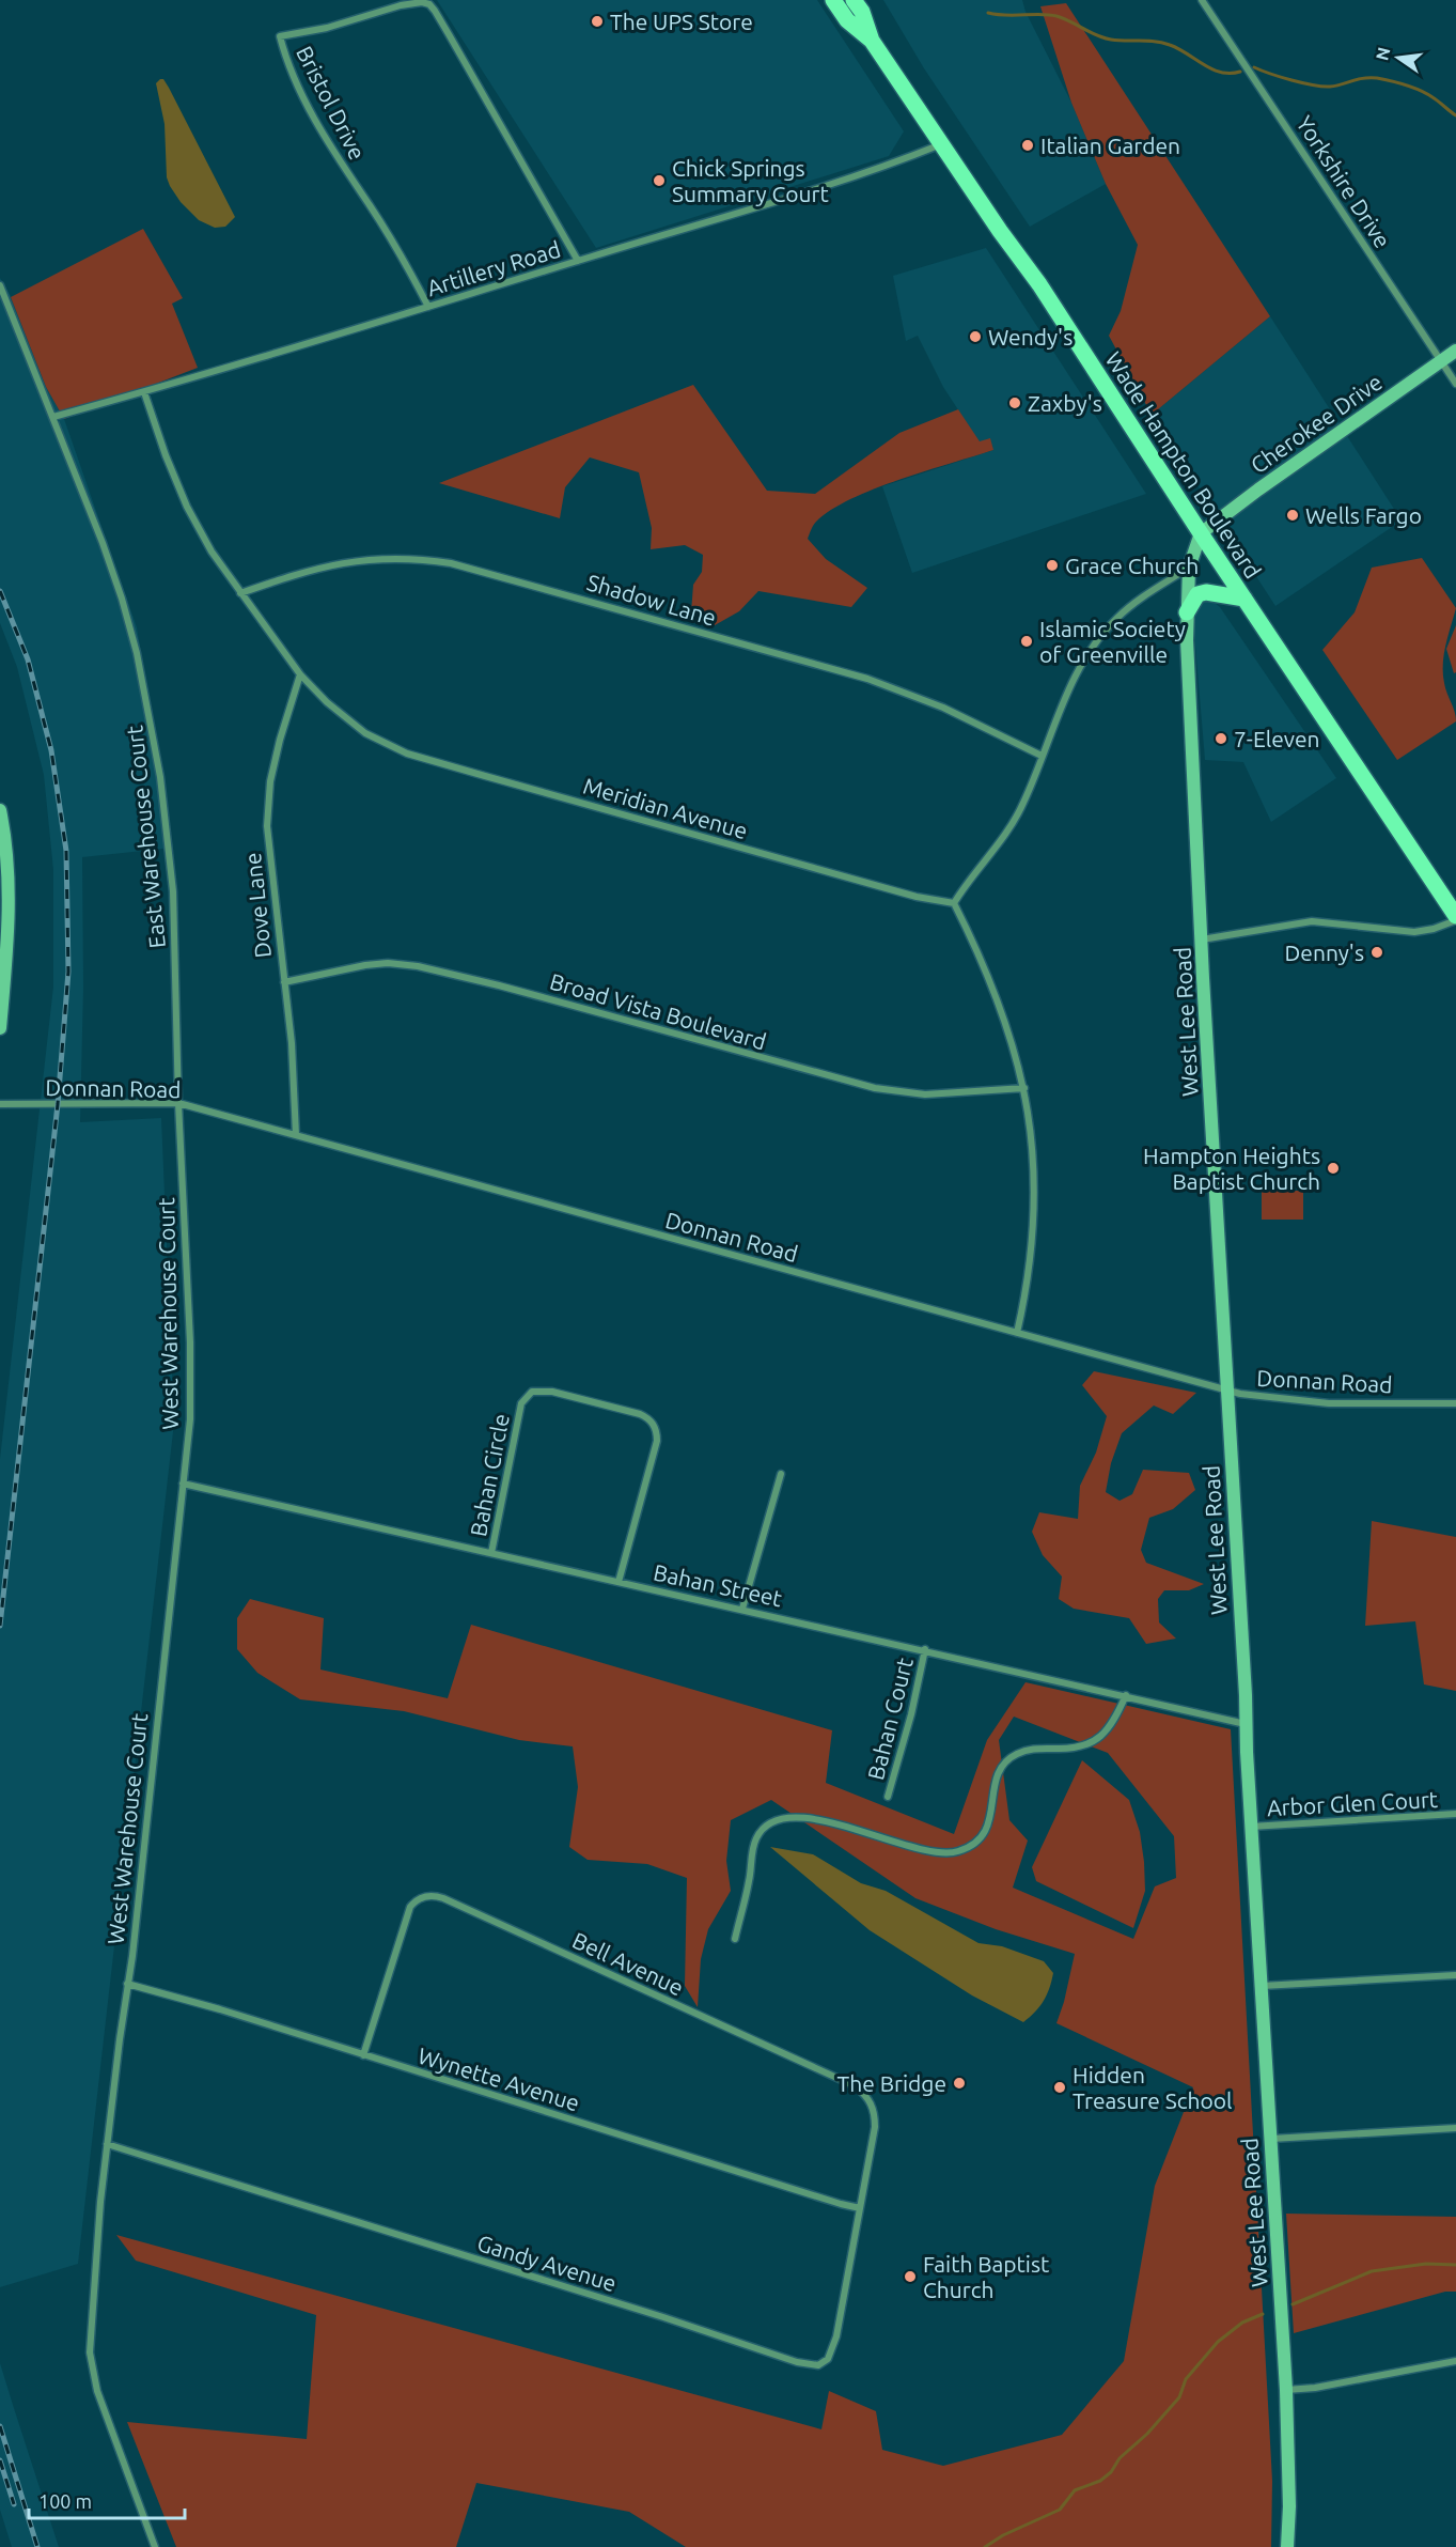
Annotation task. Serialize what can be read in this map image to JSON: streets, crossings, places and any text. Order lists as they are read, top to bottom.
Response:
{
  "streets": {
    "main road": ["Wade Hampton Boulevard"],
    "street": [
      "Bristol Drive",
      "Yorkshire Drive",
      "Artillery Road",
      "Cherokee Drive",
      "Shadow Lane",
      "Meridian Avenue",
      "East Warehouse Court",
      "Dove Lane",
      "Broad Vista Boulevard",
      "West Lee Road",
      "Donnan Road",
      "West Warehouse Court",
      "Bahan Circle",
      "Bahan Street",
      "Bahan Court",
      "Arbor Glen Court",
      "Bell Avenue",
      "Wynette Avenue",
      "Gandy Avenue"
    ]
  },
  "crossings": [
    ["Bristol Drive", "Artillery Road"],
    ["Yorkshire Drive", "Cherokee Drive"],
    ["Artillery Road", "Wade Hampton Boulevard"],
    ["Artillery Road", "Meridian Avenue"],
    ["Artillery Road", "East Warehouse Court"],
    ["Cherokee Drive", "Wade Hampton Boulevard"],
    ["Cherokee Drive", "West Lee Road"],
    ["Wade Hampton Boulevard", "West Lee Road"],
    ["Shadow Lane", "Meridian Avenue"],
    ["Meridian Avenue", "Dove Lane"],
    ["East Warehouse Court", "Donnan Road"],
    ["East Warehouse Court", "West Warehouse Court"],
    ["Dove Lane", "Broad Vista Boulevard"],
    ["Dove Lane", "Donnan Road"],
    ["West Lee Road", "Donnan Road"],
    ["West Lee Road", "Bahan Street"],
    ["West Lee Road", "Arbor Glen Court"],
    ["Donnan Road", "West Warehouse Court"],
    ["West Warehouse Court", "Bahan Street"],
    ["West Warehouse Court", "Wynette Avenue"],
    ["West Warehouse Court", "Gandy Avenue"],
    ["Bahan Circle", "Bahan Street"],
    ["Bahan Street", "Bahan Court"],
    ["Bell Avenue", "Wynette Avenue"],
    ["Bell Avenue", "Gandy Avenue"],
    ["Wynette Avenue", "Gandy Avenue"]
  ],
  "places": [
    "The UPS Store",
    "Italian Garden",
    "Chick Springs Summary Court",
    "Wendy's",
    "Zaxby's",
    "Wells Fargo",
    "Grace Church",
    "Islamic Society of Greenville",
    "7-Eleven",
    "Denny's",
    "Hampton Heights Baptist Church",
    "The Bridge",
    "Hidden Treasure School",
    "Faith Baptist Church"
  ],
  "scale_bar": "100 m",
  "north": "left"
}
